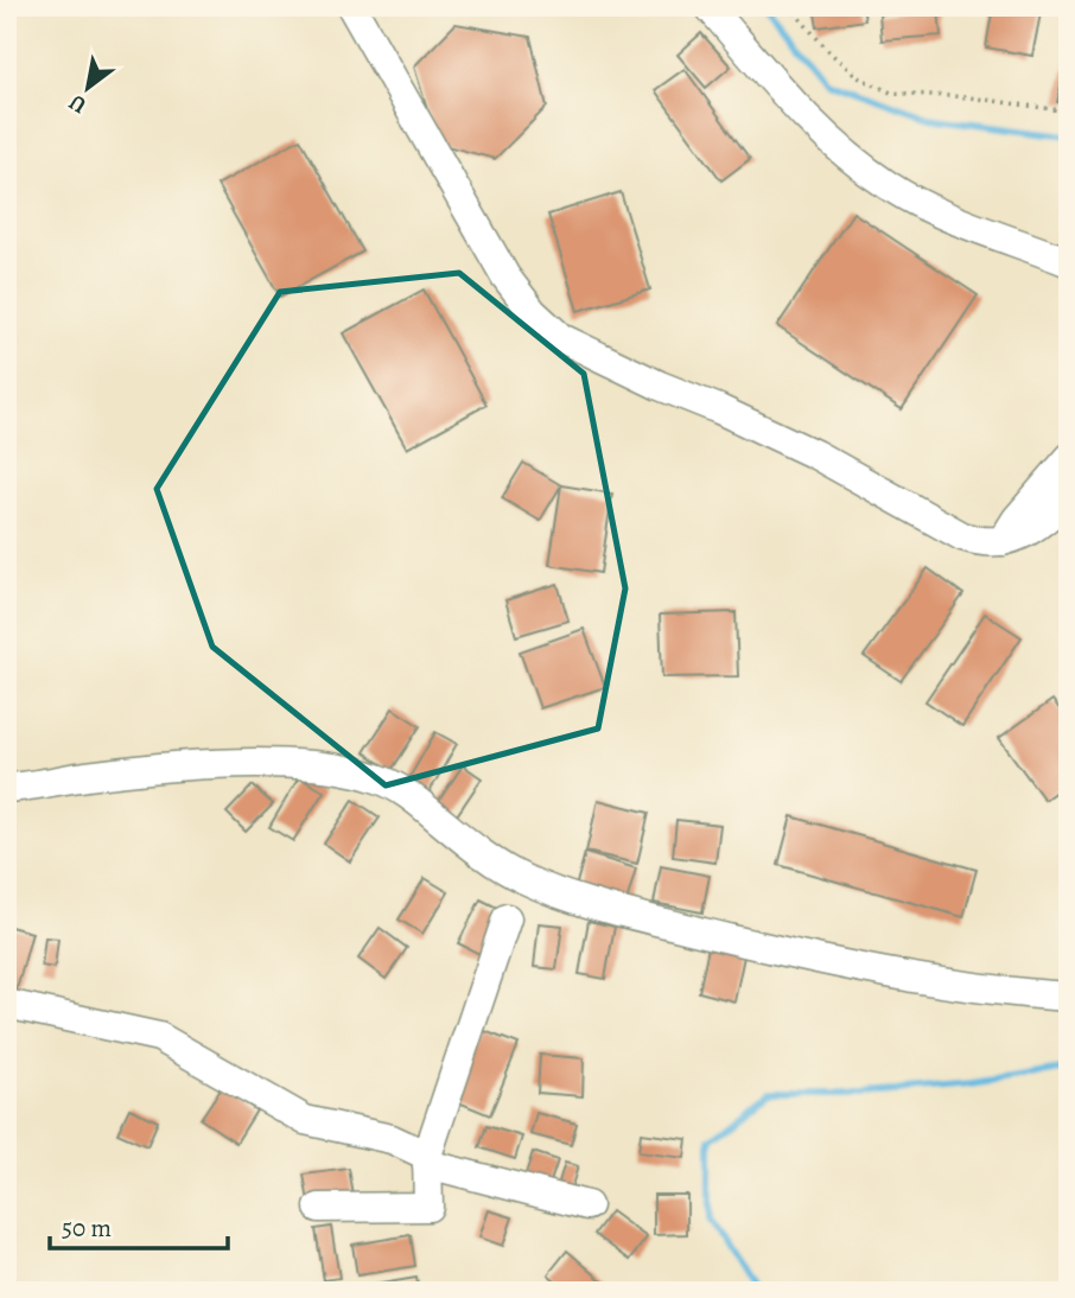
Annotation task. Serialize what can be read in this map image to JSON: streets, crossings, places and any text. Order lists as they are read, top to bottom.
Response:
{
  "scale_bar": "50 m",
  "north": "bottom left"
}
